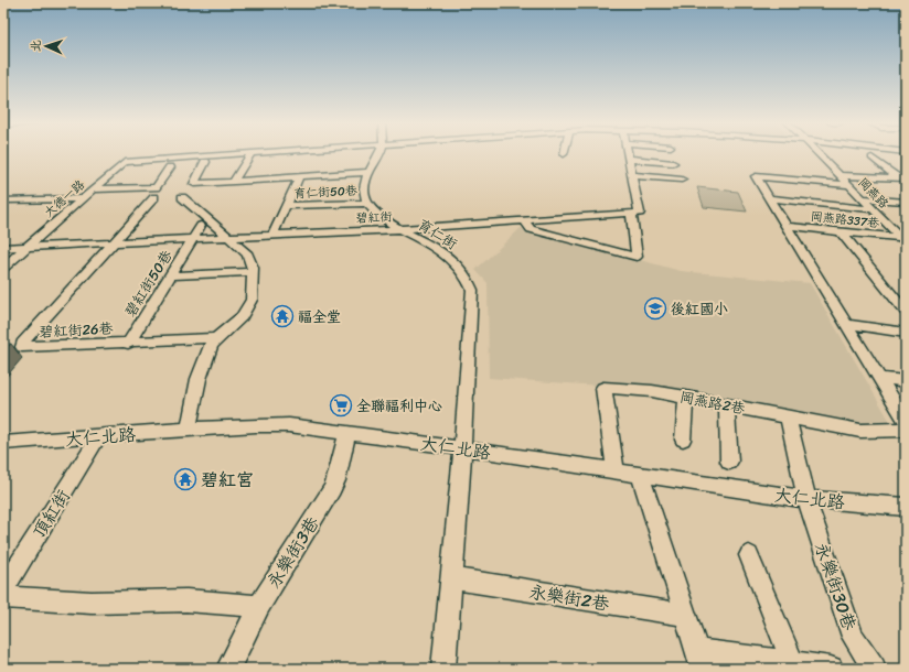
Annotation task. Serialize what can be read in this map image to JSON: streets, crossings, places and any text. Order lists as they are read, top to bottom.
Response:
{
  "streets": {
    "street": [
      "育仁街50巷",
      "岡燕路",
      "大德一路",
      "碧紅街",
      "岡燕路337巷",
      "育仁街",
      "碧紅街50巷",
      "碧紅街26巷",
      "岡燕路2巷",
      "大仁北路",
      "頂紅街",
      "永樂街3巷",
      "永樂街30巷",
      "永樂街2巷"
    ]
  },
  "crossings": [
    ["育仁街50巷", "育仁街"],
    ["岡燕路", "岡燕路337巷"],
    ["大德一路", "碧紅街"],
    ["碧紅街", "育仁街"],
    ["碧紅街", "碧紅街50巷"],
    ["碧紅街", "碧紅街26巷"],
    ["育仁街", "大仁北路"],
    ["碧紅街50巷", "碧紅街26巷"],
    ["岡燕路2巷", "大仁北路"],
    ["岡燕路2巷", "永樂街30巷"],
    ["大仁北路", "頂紅街"],
    ["大仁北路", "永樂街3巷"],
    ["大仁北路", "永樂街30巷"]
  ],
  "places": {
    "school or university": ["後紅國小"],
    "temple": ["福全堂", "碧紅宮"],
    "supermarket": ["全聯福利中心"]
  },
  "north": "left"
}
